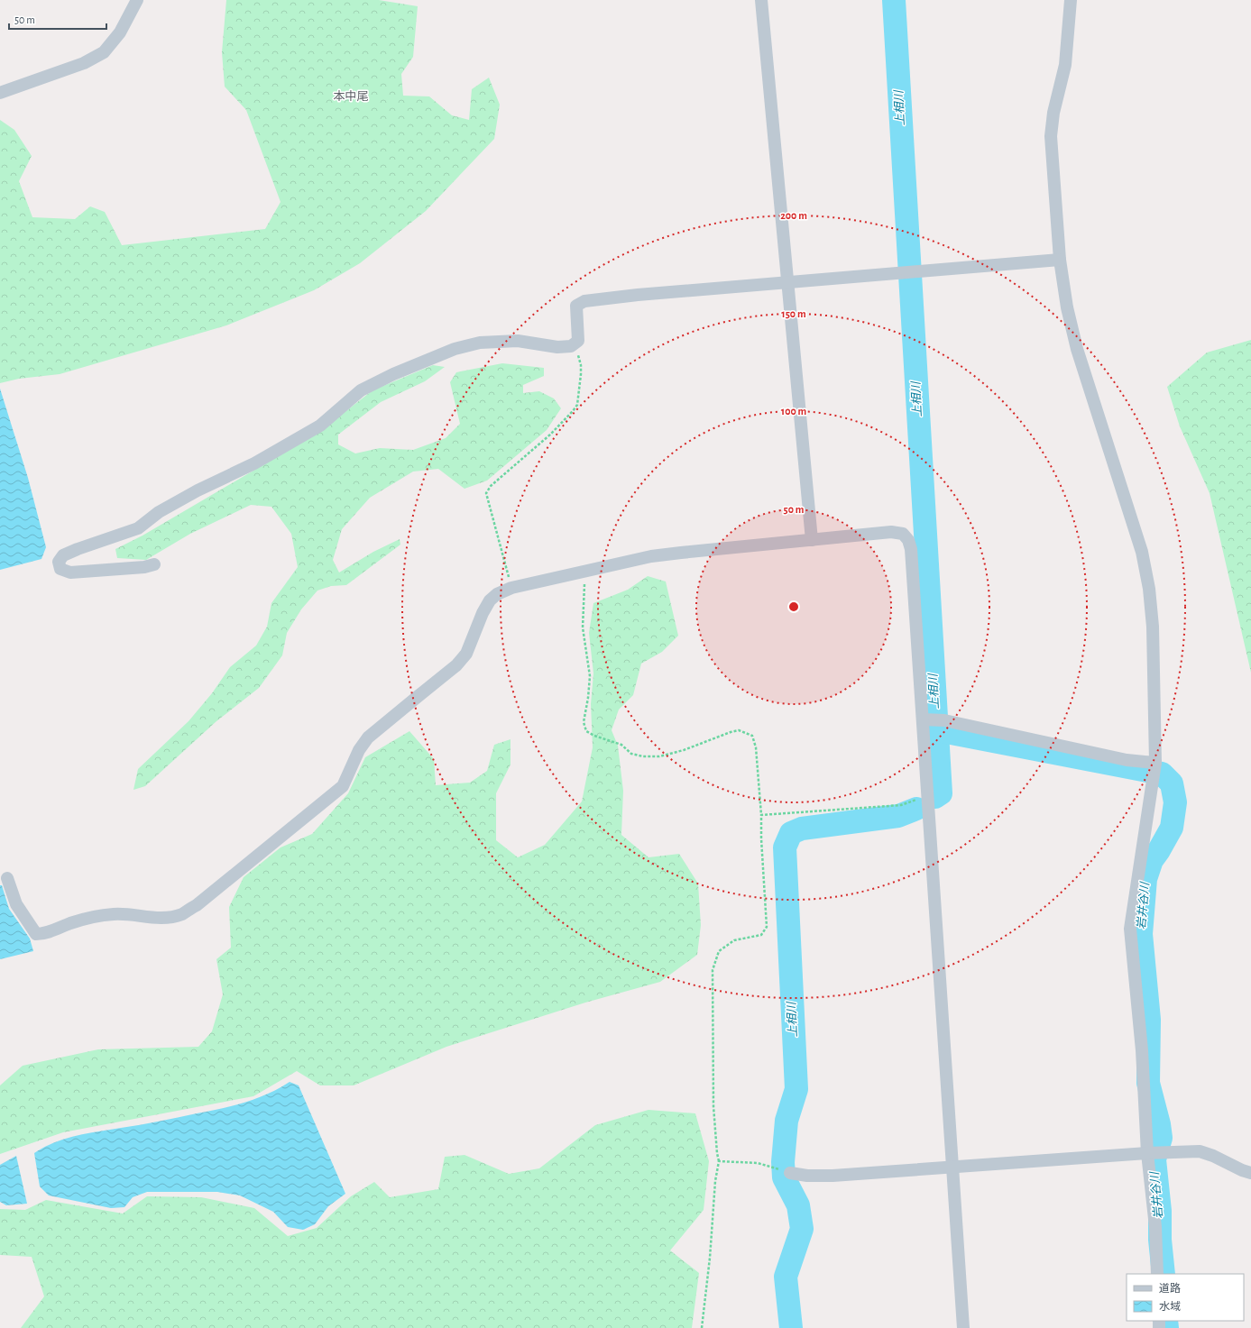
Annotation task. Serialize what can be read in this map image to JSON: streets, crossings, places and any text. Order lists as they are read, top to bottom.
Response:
{
  "districts": ["本中尾"],
  "water": ["上相川", "岩井谷川"],
  "legend": ["道路", "水域"],
  "scale_bar": "50 m",
  "rings": [
    "200 m",
    "150 m",
    "100 m",
    "50 m"
  ]
}
